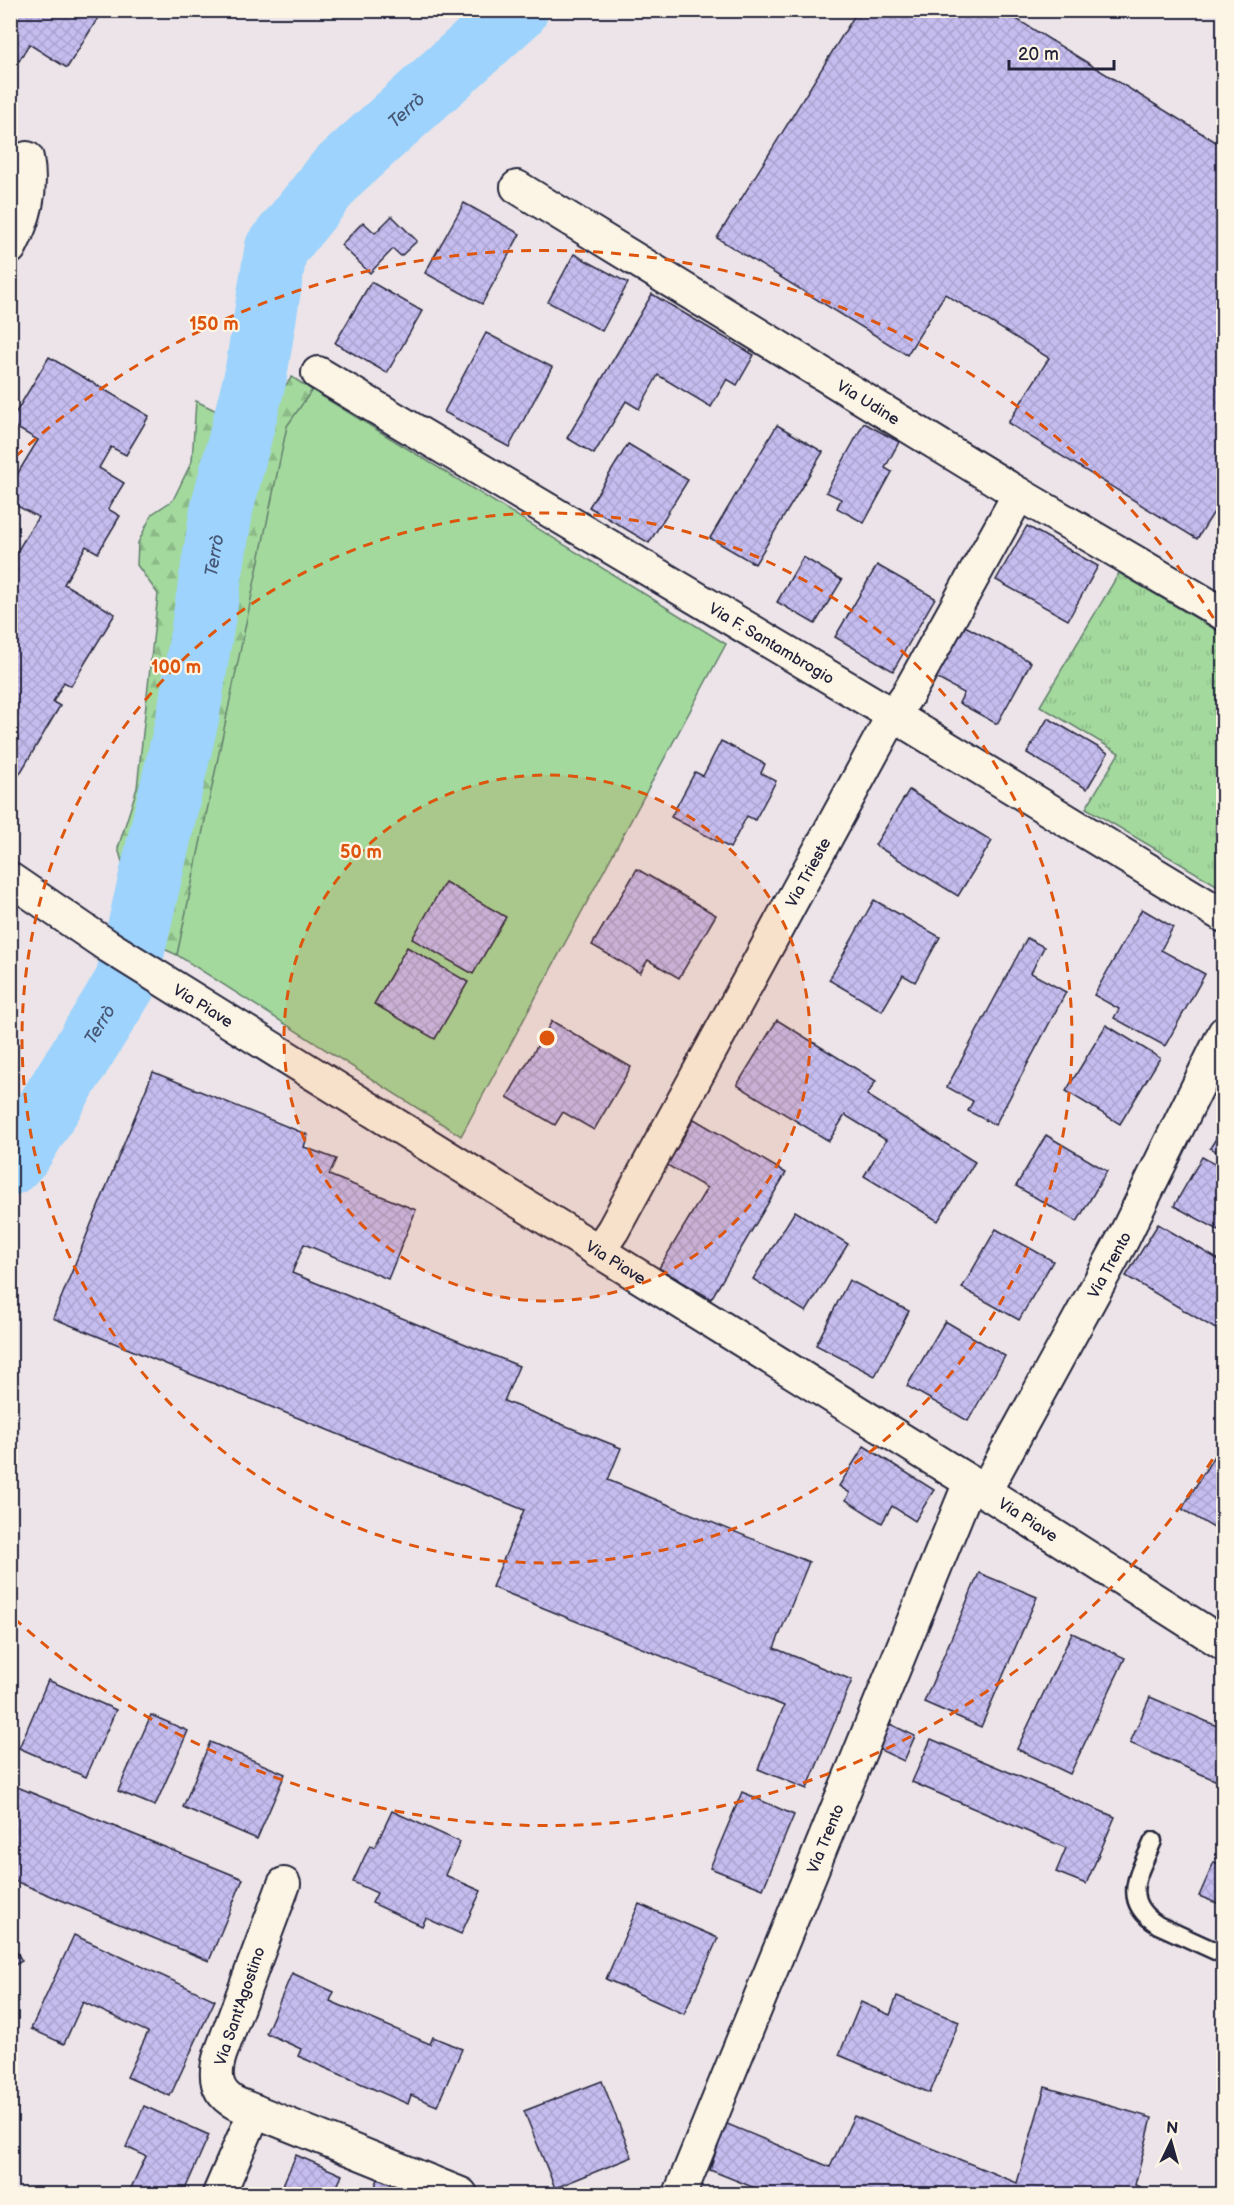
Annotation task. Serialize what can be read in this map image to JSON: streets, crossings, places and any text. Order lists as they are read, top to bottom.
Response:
{
  "streets": {
    "street": [
      "Via Udine",
      "Via F. Santambrogio",
      "Via Trieste",
      "Via Piave",
      "Via Trento",
      "Via Sant'Agostino"
    ]
  },
  "crossings": [
    ["Via Udine", "Via Trieste"],
    ["Via F. Santambrogio", "Via Trieste"],
    ["Via Trieste", "Via Piave"],
    ["Via Piave", "Via Trento"]
  ],
  "water": ["Terrò"],
  "scale_bar": "20 m",
  "north": "top",
  "rings": ["150 m", "100 m", "50 m"]
}
